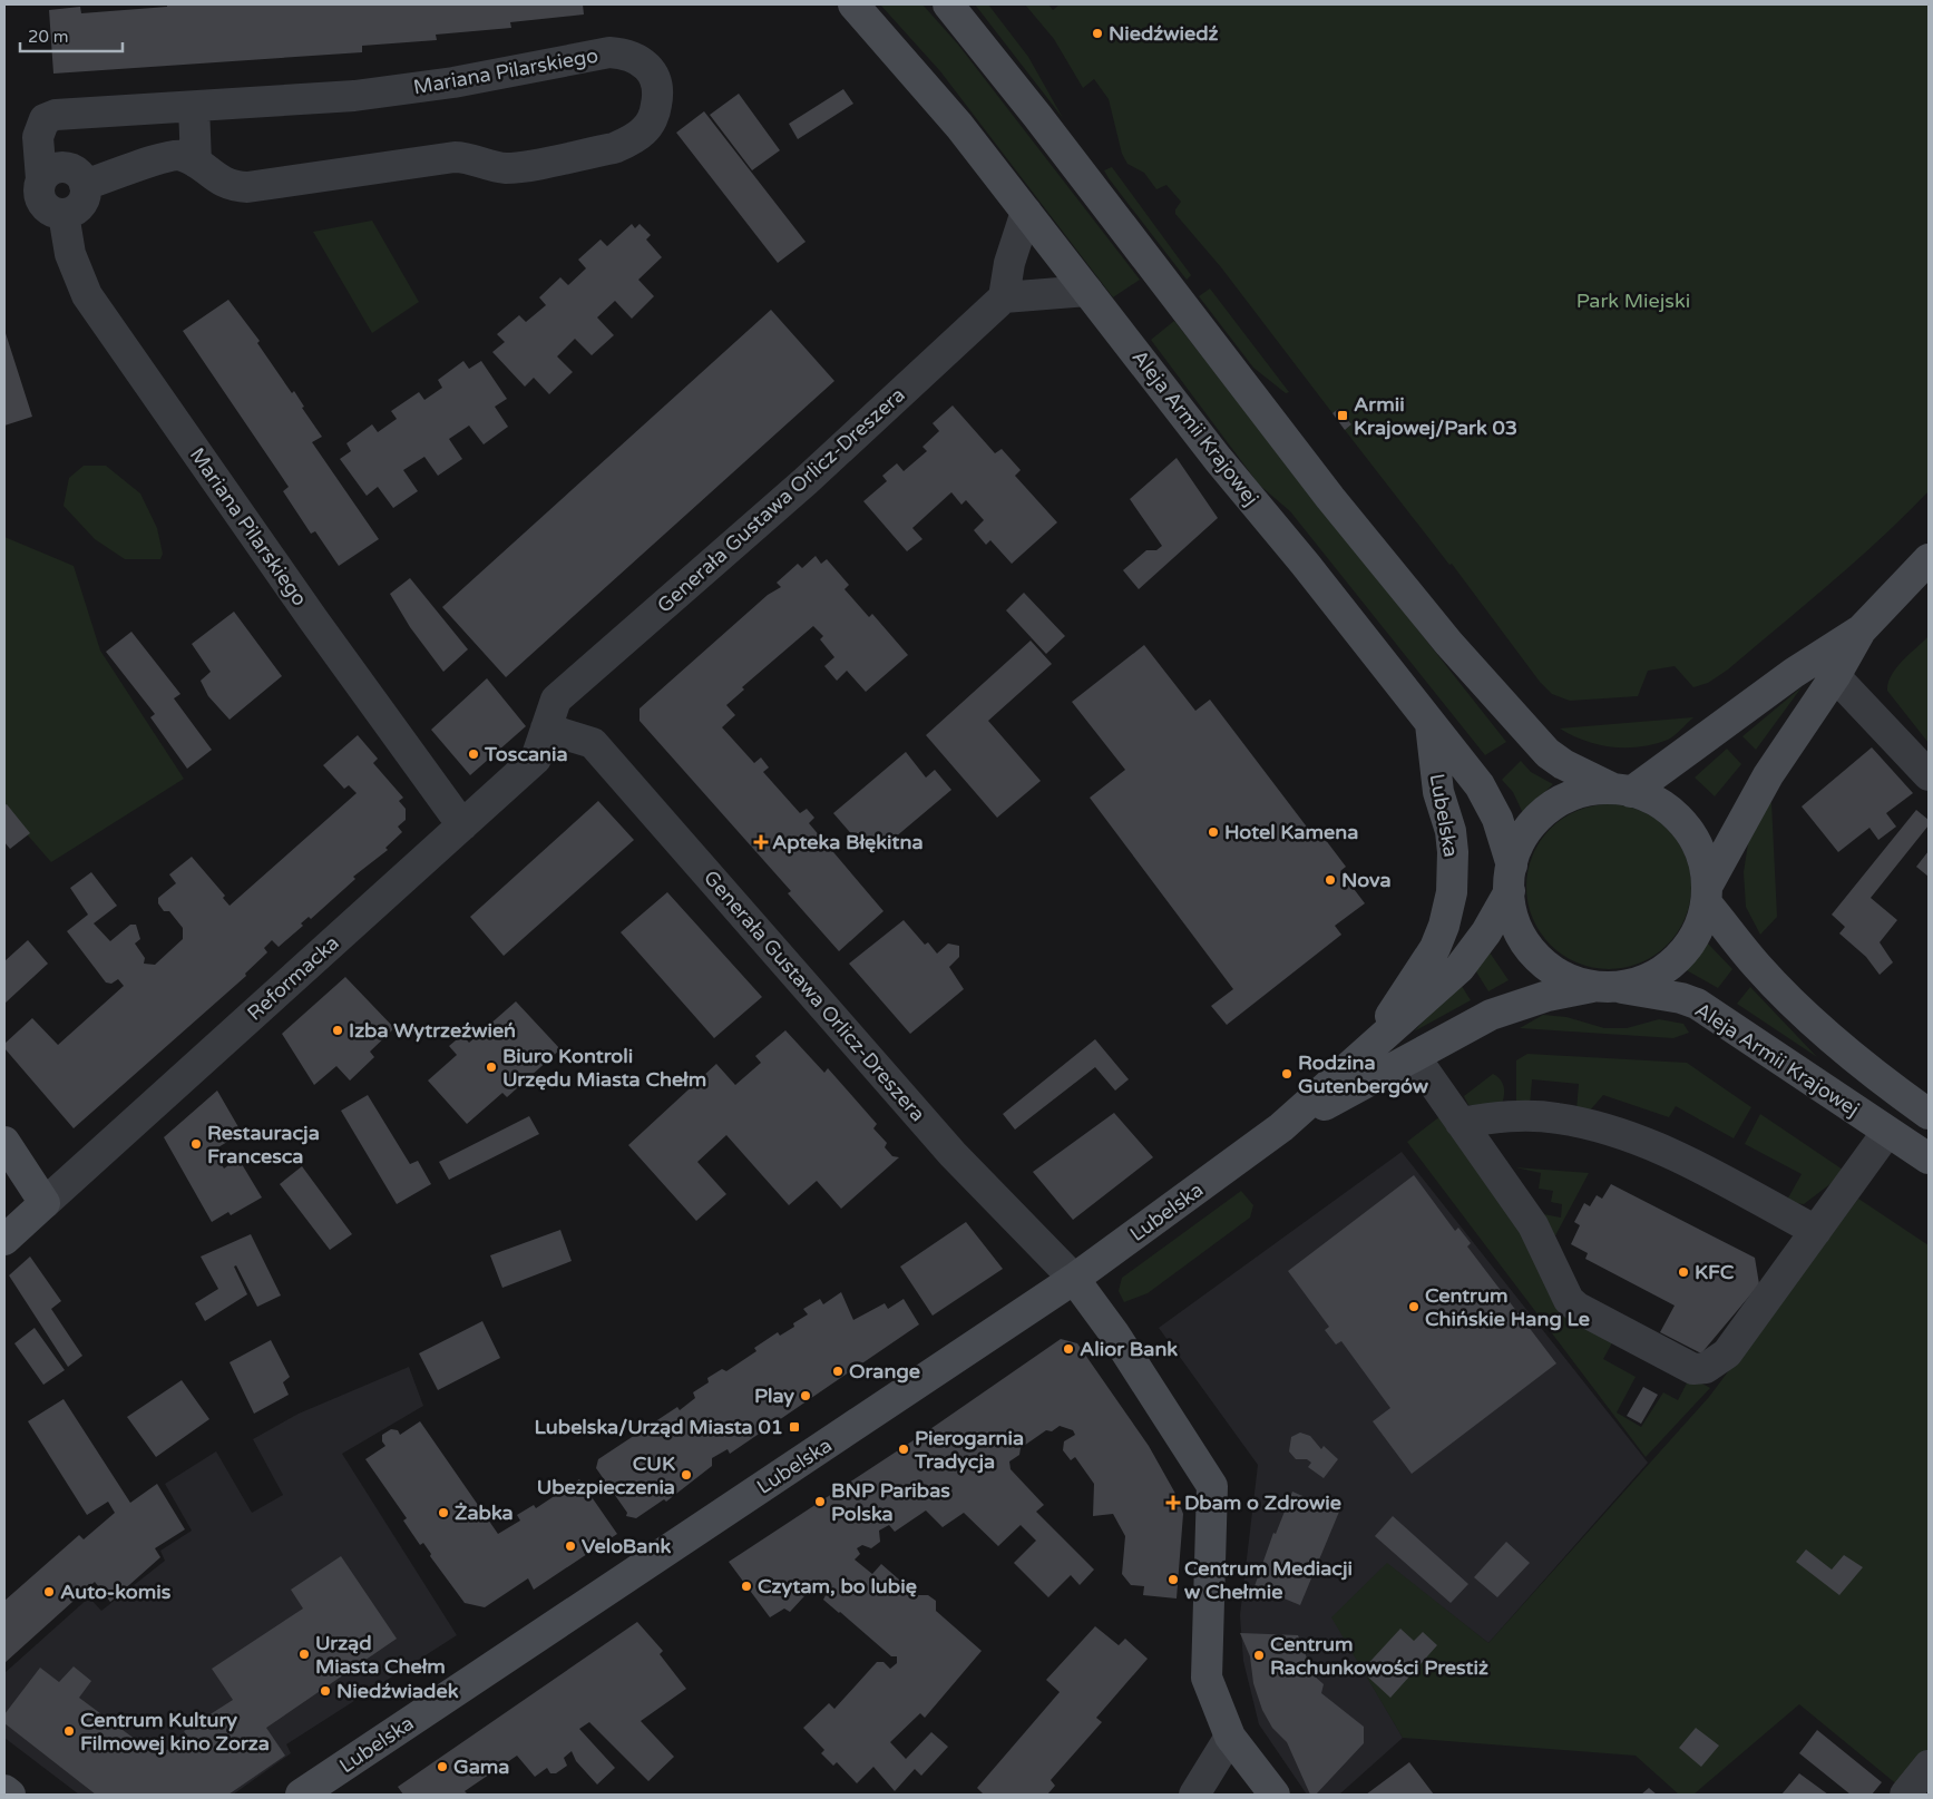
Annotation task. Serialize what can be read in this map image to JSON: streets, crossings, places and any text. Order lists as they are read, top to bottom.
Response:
{
  "streets": {
    "main road": ["Aleja Armii Krajowej", "Lubelska", "Reformacka"],
    "street": ["Mariana Pilarskiego", "Generała Gustawa Orlicz-Dreszera"]
  },
  "crossings": [
    ["Mariana Pilarskiego", "Reformacka"],
    ["Aleja Armii Krajowej", "Lubelska"],
    ["Generała Gustawa Orlicz-Dreszera", "Lubelska"],
    ["Generała Gustawa Orlicz-Dreszera", "Reformacka"]
  ],
  "parks": ["Park Miejski"],
  "places": {
    "other": [
      "Niedźwiedź",
      "Toscania",
      "Hotel Kamena",
      "Nova",
      "Izba Wytrzeźwień",
      "Biuro Kontroli Urzędu Miasta Chełm",
      "Rodzina Gutenbergów",
      "Restauracja Francesca",
      "KFC",
      "Centrum Chińskie Hang Le",
      "Alior Bank",
      "Orange",
      "Play",
      "Pierogarnia Tradycja",
      "CUK Ubezpieczenia",
      "BNP Paribas Polska",
      "Żabka",
      "VeloBank",
      "Centrum Mediacji w Chełmie",
      "Czytam, bo lubię",
      "Auto-komis",
      "Urząd Miasta Chełm",
      "Centrum Rachunkowości Prestiż",
      "Niedźwiadek",
      "Centrum Kultury Filmowej kino Zorza",
      "Gama"
    ],
    "transit": ["Armii Krajowej/Park 03", "Lubelska/Urząd Miasta 01"],
    "health": ["Apteka Błękitna", "Dbam o Zdrowie"]
  },
  "scale_bar": "20 m"
}
